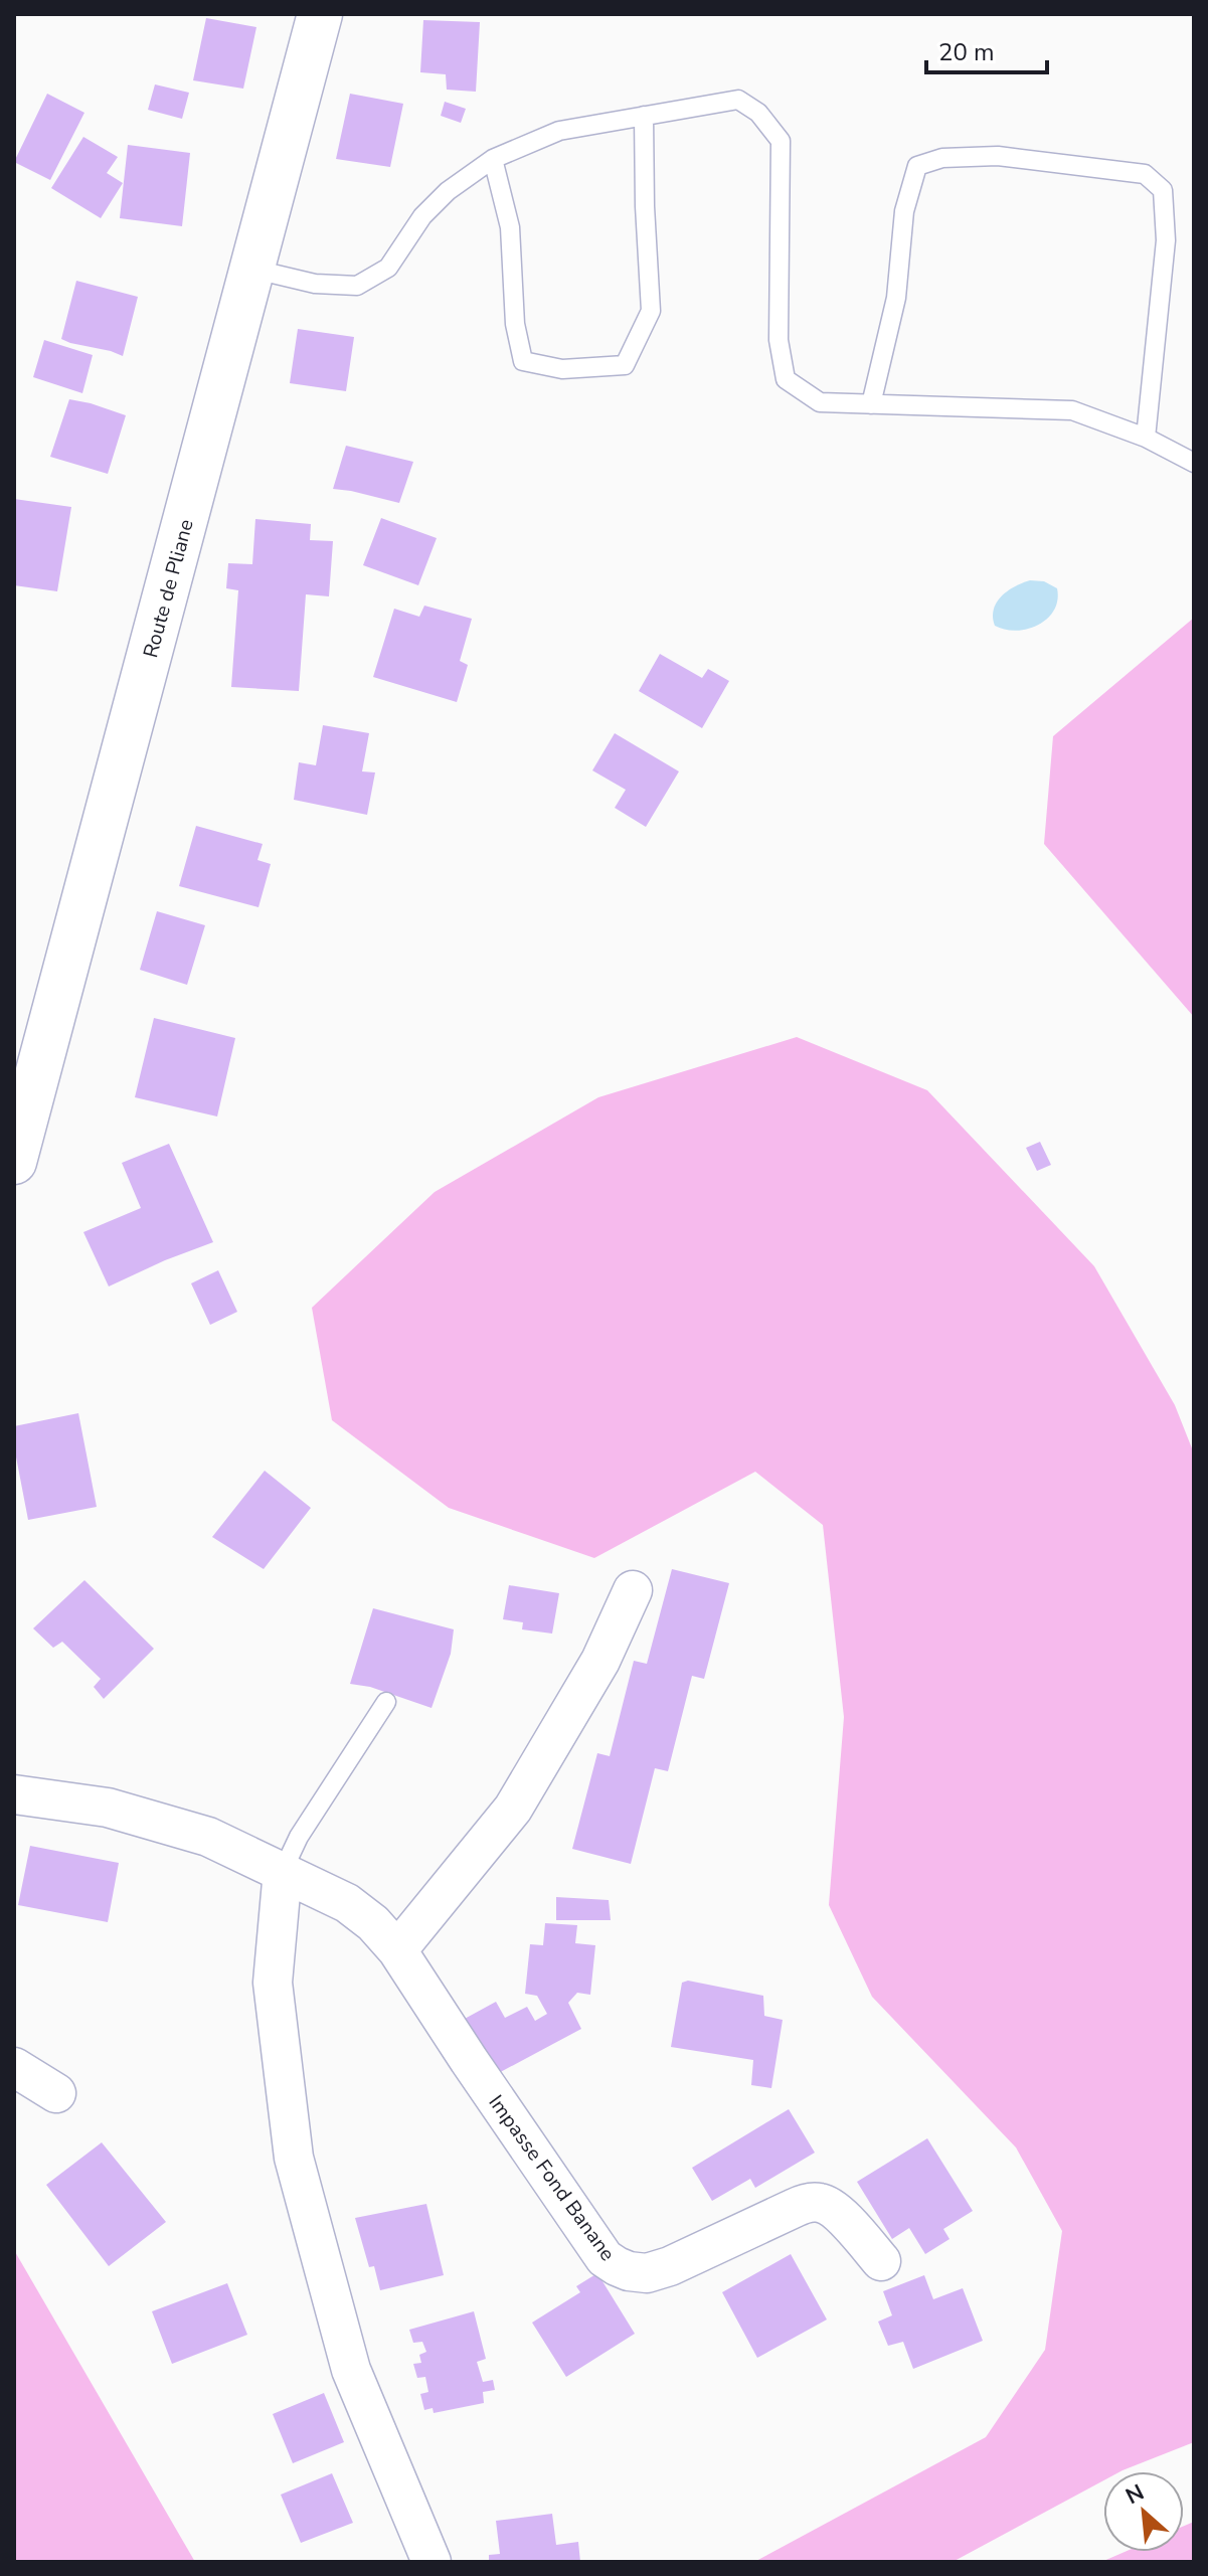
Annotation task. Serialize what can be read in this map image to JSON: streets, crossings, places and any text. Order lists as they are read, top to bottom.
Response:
{
  "streets": {
    "street": ["Route de Pliane", "Impasse Fond Banane"]
  },
  "scale_bar": "20 m",
  "north": "top left"
}
